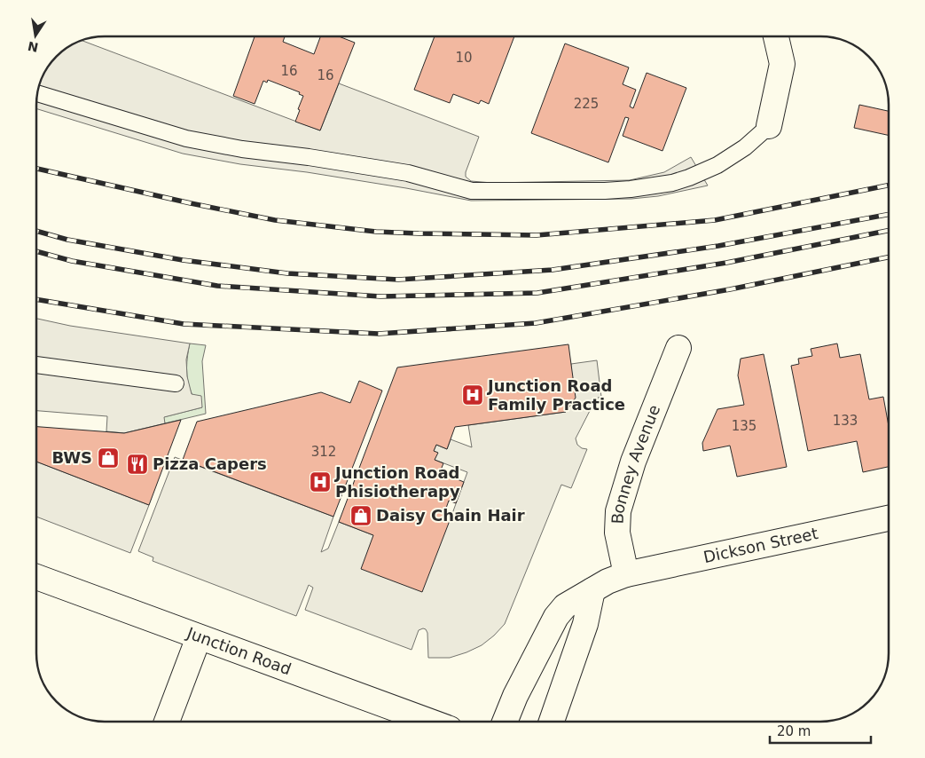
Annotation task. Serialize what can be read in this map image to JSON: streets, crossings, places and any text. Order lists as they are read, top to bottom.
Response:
{
  "streets": {
    "street": ["Bonney Avenue", "Dickson Street", "Junction Road"]
  },
  "crossings": [
    ["Bonney Avenue", "Dickson Street"]
  ],
  "places": {
    "hospital": ["Junction Road Family Practice", "Junction Road Phisiotherapy"],
    "shop": ["BWS", "Daisy Chain Hair"],
    "restaurant": ["Pizza Capers"]
  },
  "house_numbers": [
    "10",
    "16",
    "16",
    "225",
    "133",
    "135",
    "312"
  ],
  "scale_bar": "20 m",
  "north": "bottom"
}
